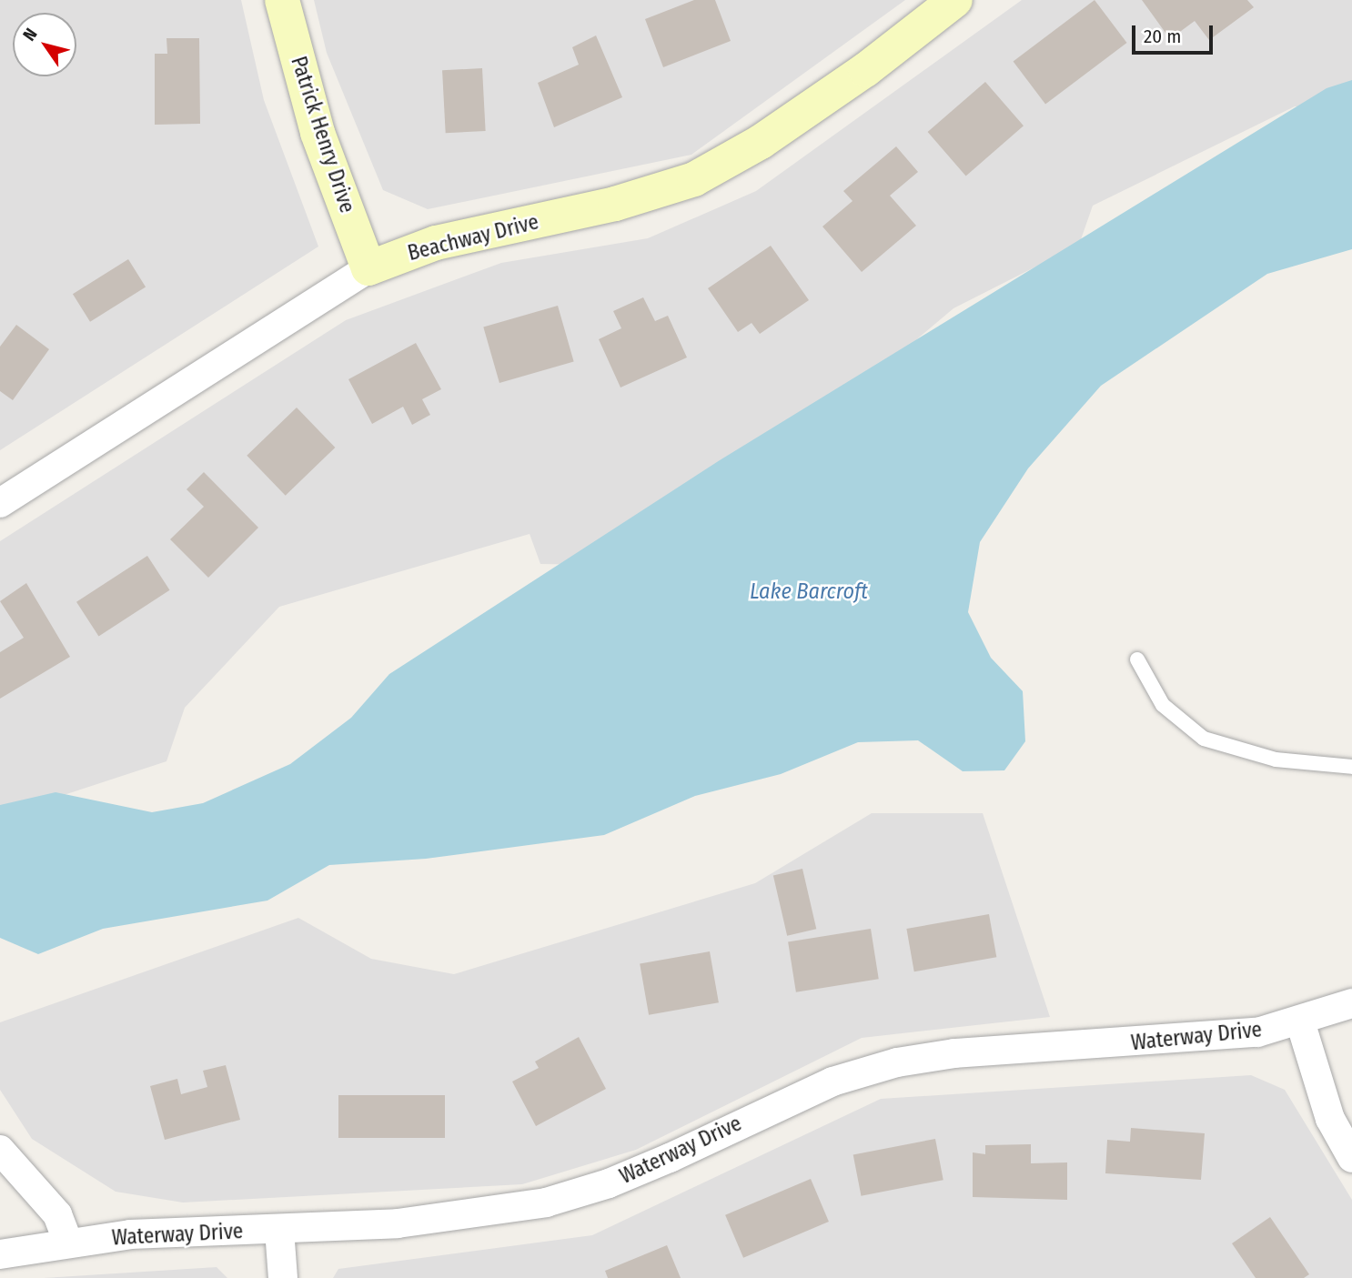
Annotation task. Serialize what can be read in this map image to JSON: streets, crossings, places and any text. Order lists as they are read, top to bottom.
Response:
{
  "streets": {
    "street": ["Patrick Henry Drive", "Beachway Drive", "Waterway Drive"]
  },
  "crossings": [
    ["Patrick Henry Drive", "Beachway Drive"]
  ],
  "water": ["Lake Barcroft"],
  "scale_bar": "20 m",
  "north": "top left"
}
